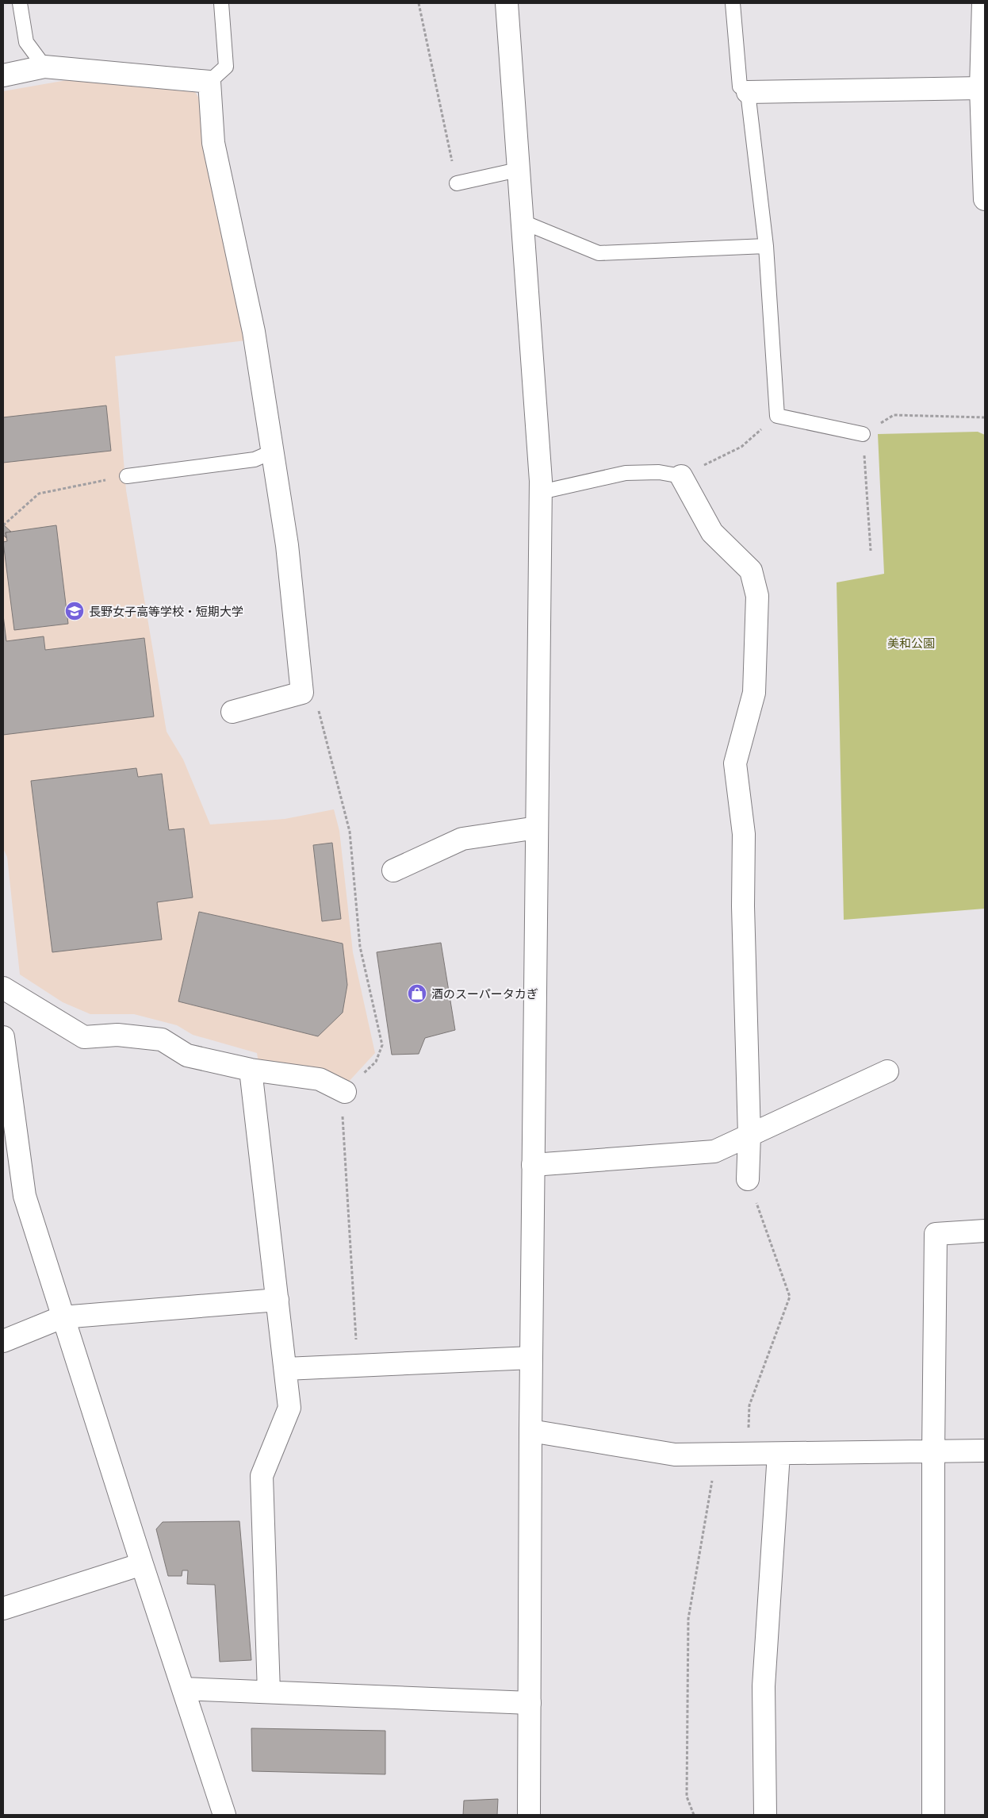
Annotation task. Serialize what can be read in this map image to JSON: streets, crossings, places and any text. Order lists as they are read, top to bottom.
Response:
{
  "parks": ["美和公園"],
  "places": {
    "school or university": ["長野女子高等学校・短期大学"],
    "shop": ["酒のスーパータカぎ"]
  }
}
